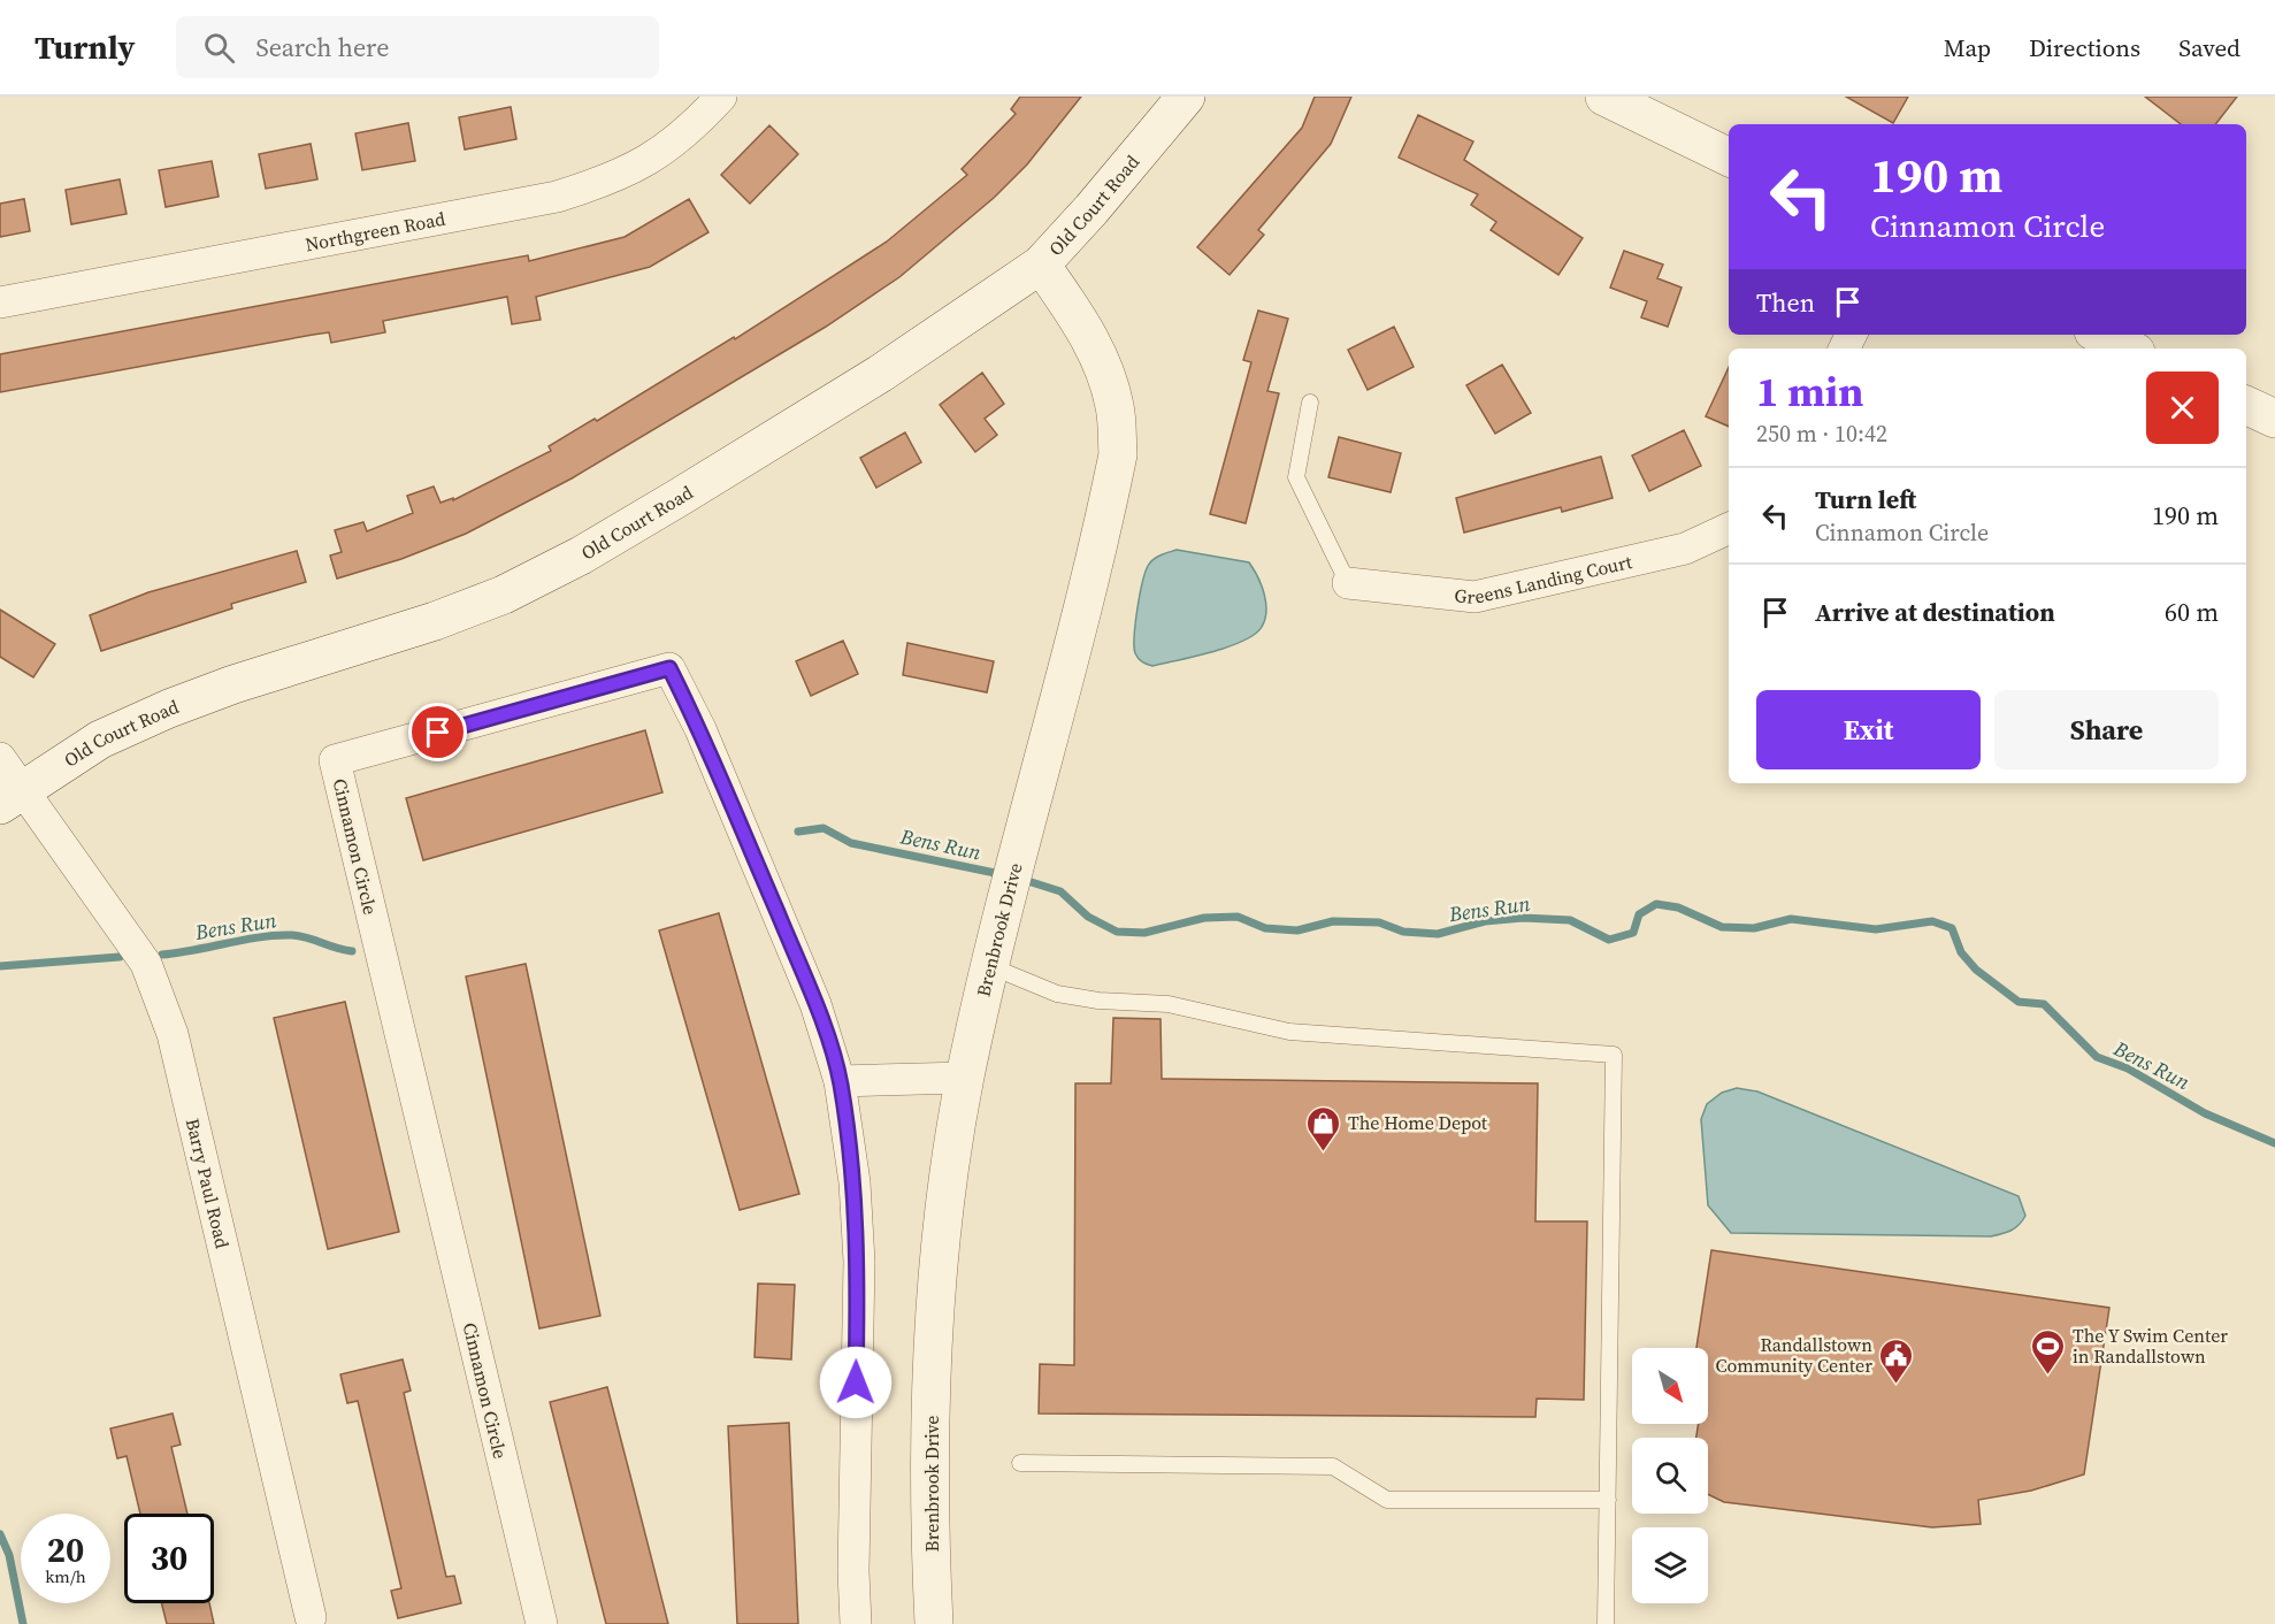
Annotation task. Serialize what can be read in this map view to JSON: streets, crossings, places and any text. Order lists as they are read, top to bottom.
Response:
{
  "streets": {
    "street": [
      "Old Court Road",
      "Northgreen Road",
      "Greens Landing Court",
      "Cinnamon Circle",
      "Brenbrook Drive",
      "Barry Paul Road"
    ]
  },
  "crossings": [
    ["Old Court Road", "Brenbrook Drive"],
    ["Old Court Road", "Barry Paul Road"]
  ],
  "water": ["Bens Run"],
  "places": {
    "shop": ["The Home Depot"],
    "sports": ["The Y Swim Center in Randallstown"],
    "public building": ["Randallstown Community Center"]
  },
  "north": "bottom right",
  "page": {
    "header": "Turnly",
    "search": "Search here",
    "nav": ["Map", "Directions", "Saved"],
    "turn": ["190 m", "Cinnamon Circle"],
    "then": "Then",
    "heading": ["1 min", "250 m · 10:42"],
    "list": [
      {
        "name": "Turn left",
        "note": "Cinnamon Circle",
        "value": "190 m"
      },
      {
        "name": "Arrive at destination",
        "value": "60 m"
      }
    ],
    "buttons": ["Exit", "Share"],
    "speed": "20 km/h",
    "limit": "30"
  }
}
